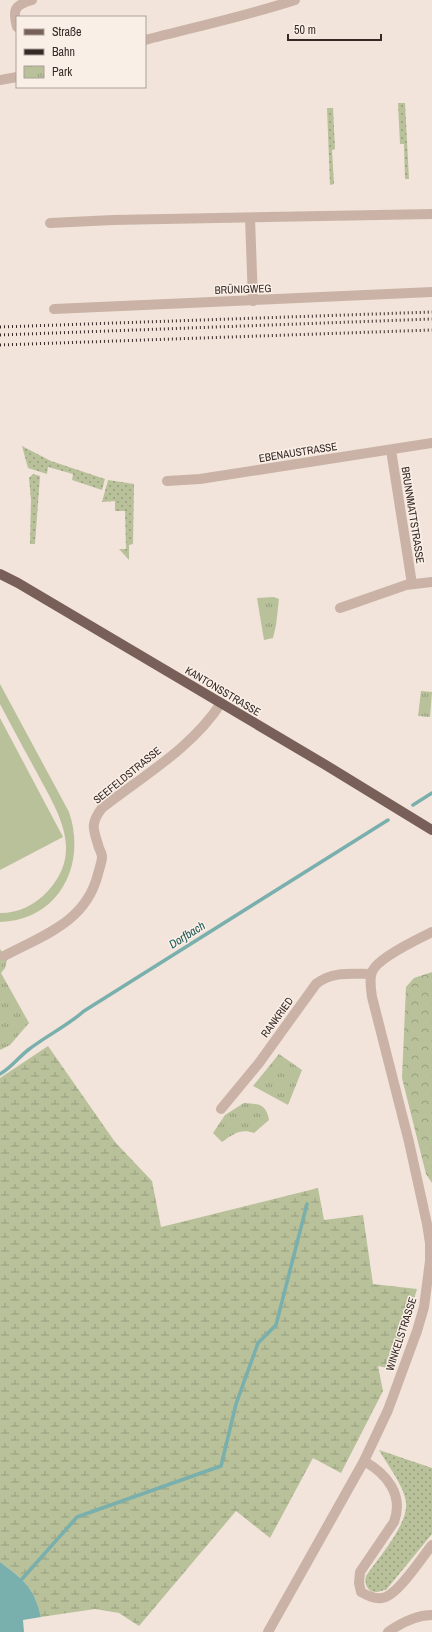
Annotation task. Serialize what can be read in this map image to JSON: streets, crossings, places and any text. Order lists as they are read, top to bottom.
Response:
{
  "streets": {
    "main road": ["KANTONSSTRASSE"],
    "street": [
      "BRÜNIGWEG",
      "EBENAUSTRASSE",
      "BRUNNMATTSTRASSE",
      "SEEFELDSTRASSE",
      "RANKRIED",
      "WINKELSTRASSE"
    ]
  },
  "crossings": [
    ["EBENAUSTRASSE", "BRUNNMATTSTRASSE"],
    ["KANTONSSTRASSE", "SEEFELDSTRASSE"],
    ["RANKRIED", "WINKELSTRASSE"]
  ],
  "water": ["Dorfbach"],
  "legend": ["Straße", "Bahn", "Park"],
  "scale_bar": "50 m"
}
